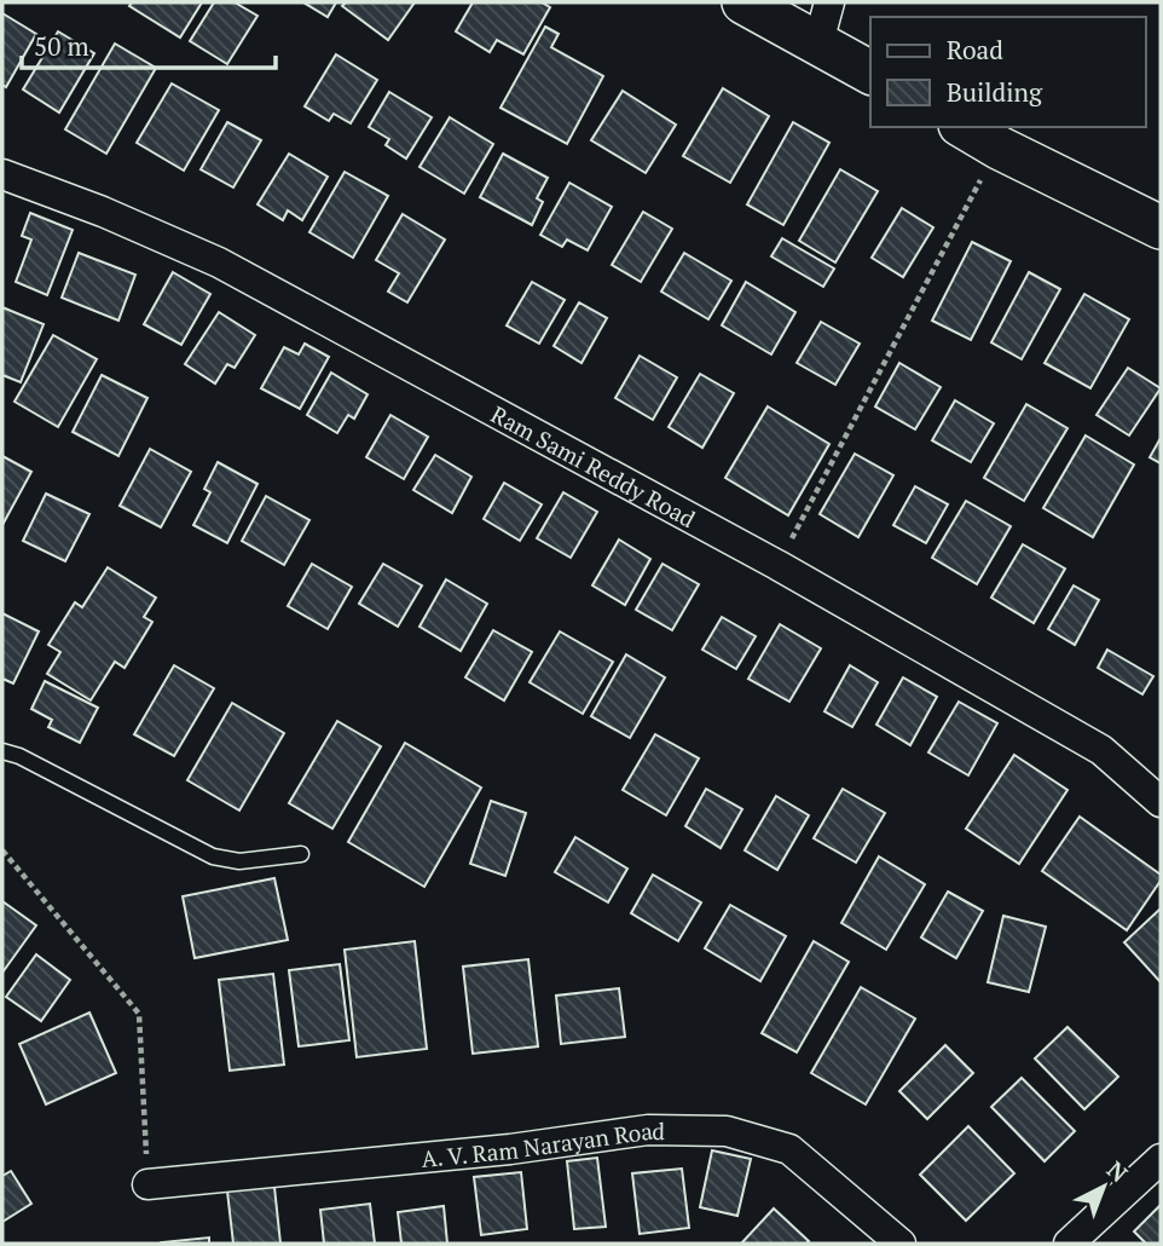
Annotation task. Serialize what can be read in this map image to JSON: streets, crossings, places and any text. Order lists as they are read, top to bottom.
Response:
{
  "streets": {
    "street": ["Ram Sami Reddy Road", "A. V. Ram Narayan Road"]
  },
  "legend": ["Road", "Building"],
  "scale_bar": "50 m",
  "north": "top right"
}
